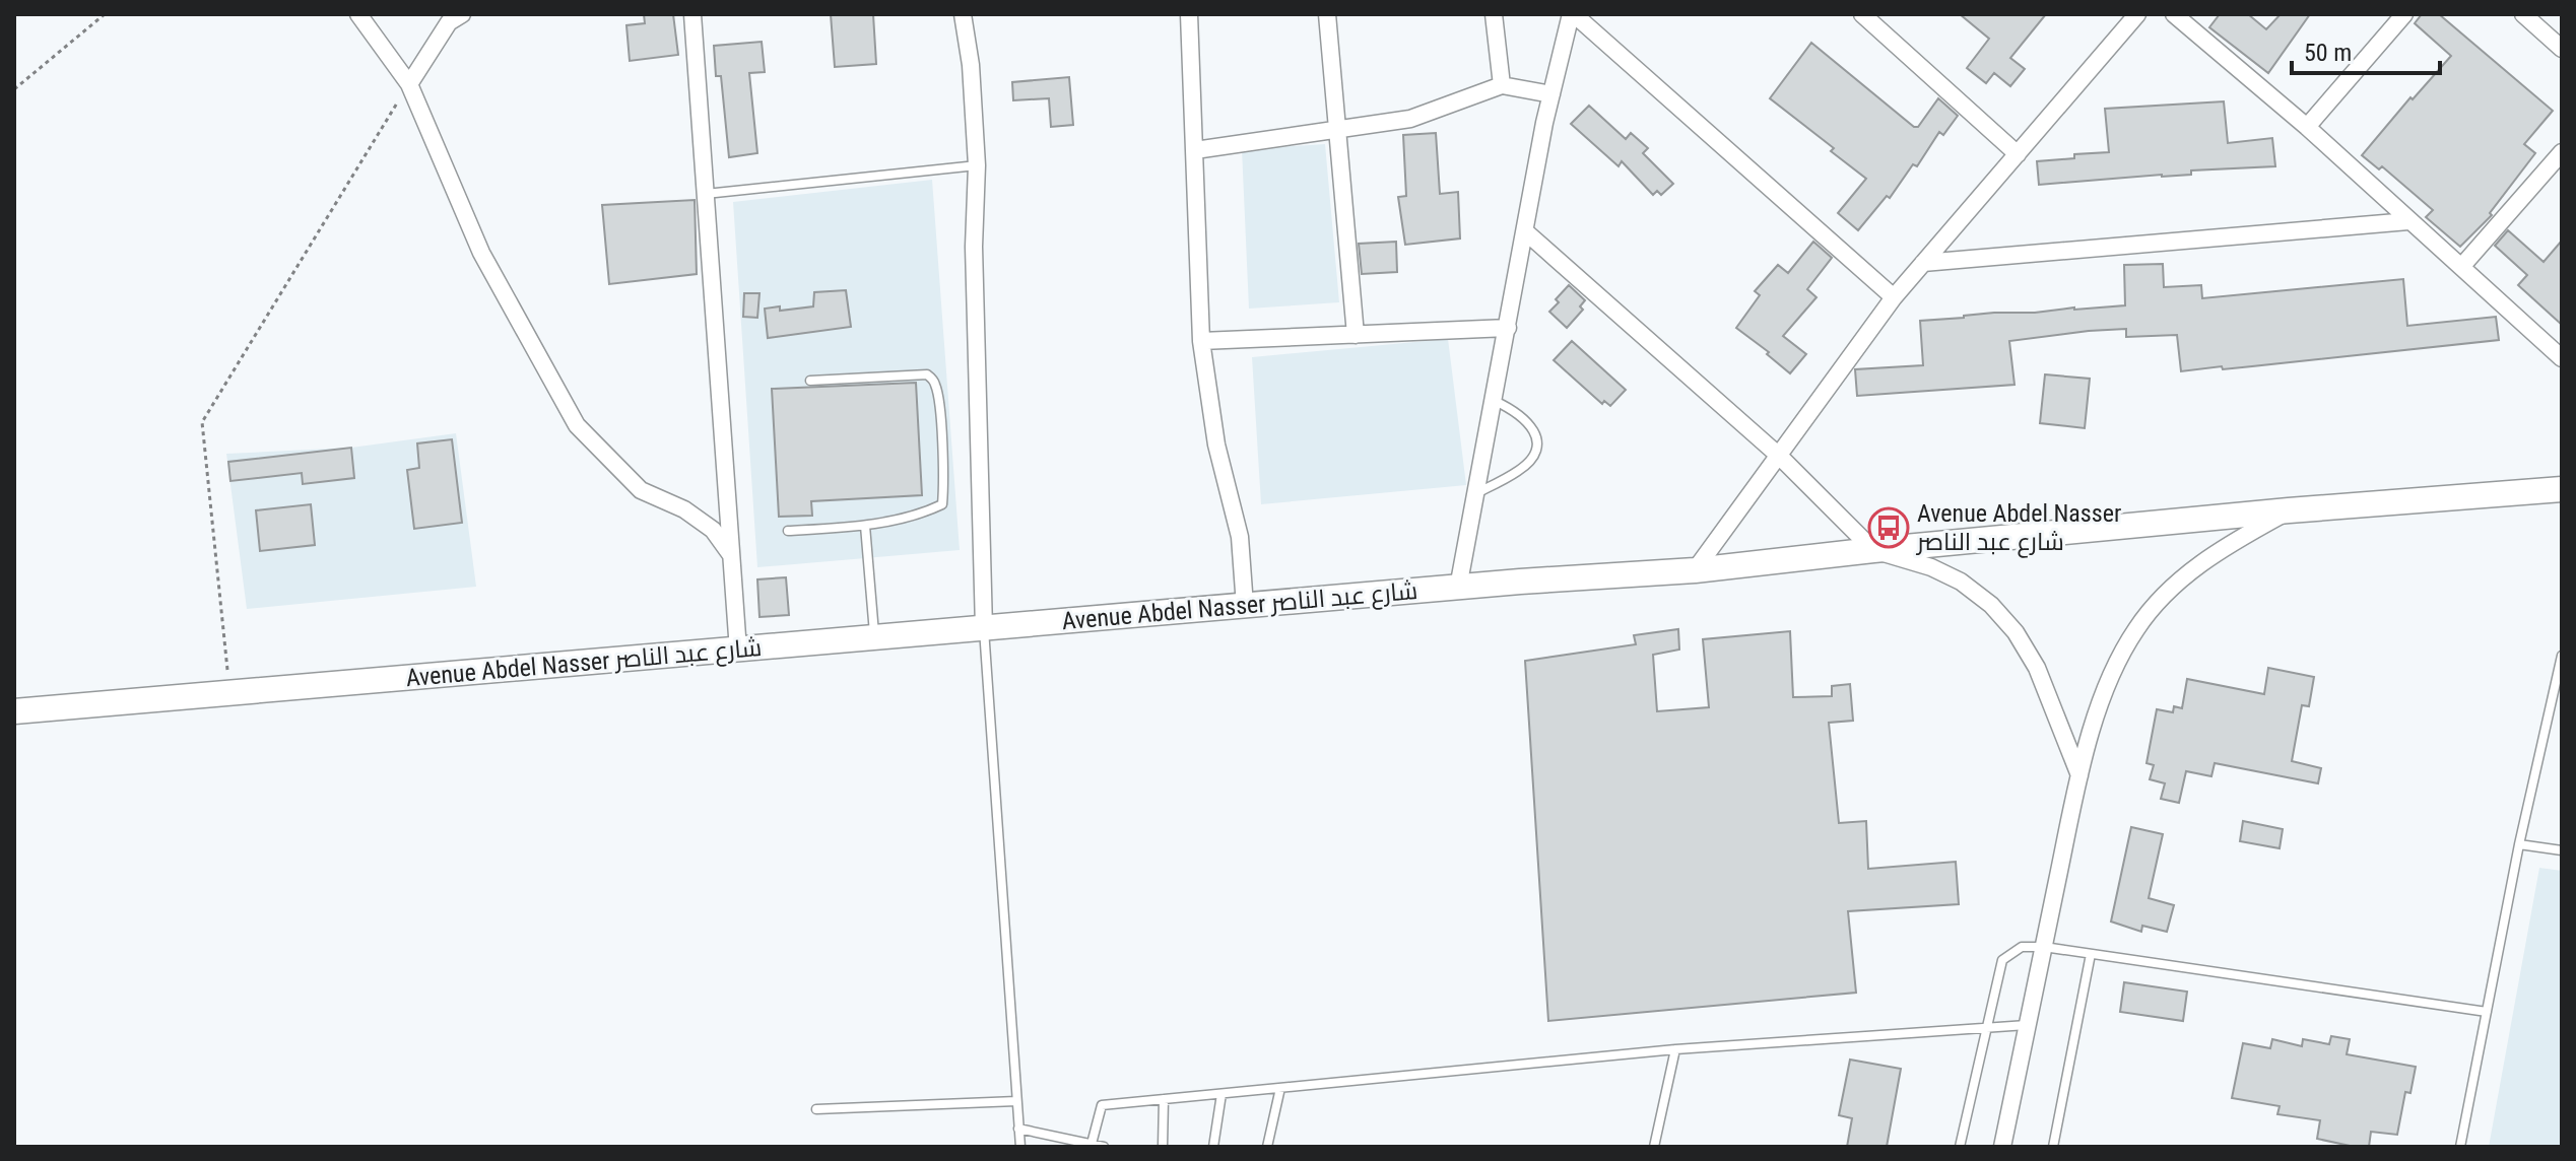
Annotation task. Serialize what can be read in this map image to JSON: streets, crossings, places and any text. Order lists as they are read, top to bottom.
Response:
{
  "streets": {
    "main road": ["Avenue Abdel Nasser شارع عبد الناصر"]
  },
  "places": {
    "bus stop": ["Avenue Abdel Nasser شارع عبد الناصر"]
  },
  "scale_bar": "50 m"
}
